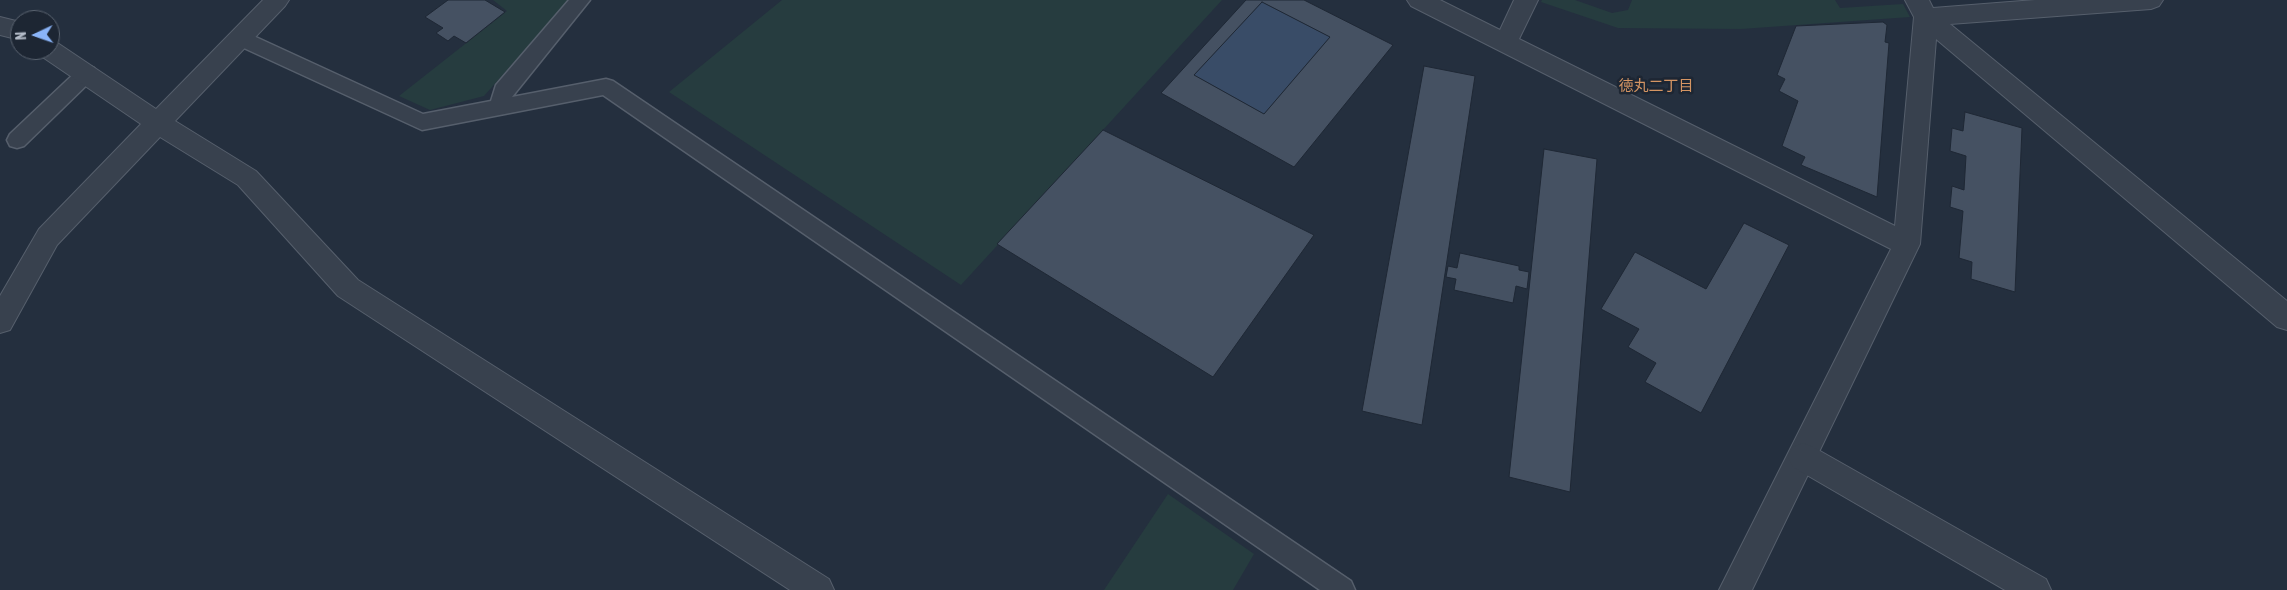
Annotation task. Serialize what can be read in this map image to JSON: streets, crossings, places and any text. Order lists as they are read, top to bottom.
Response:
{
  "districts": ["徳丸二丁目"],
  "north": "left"
}
